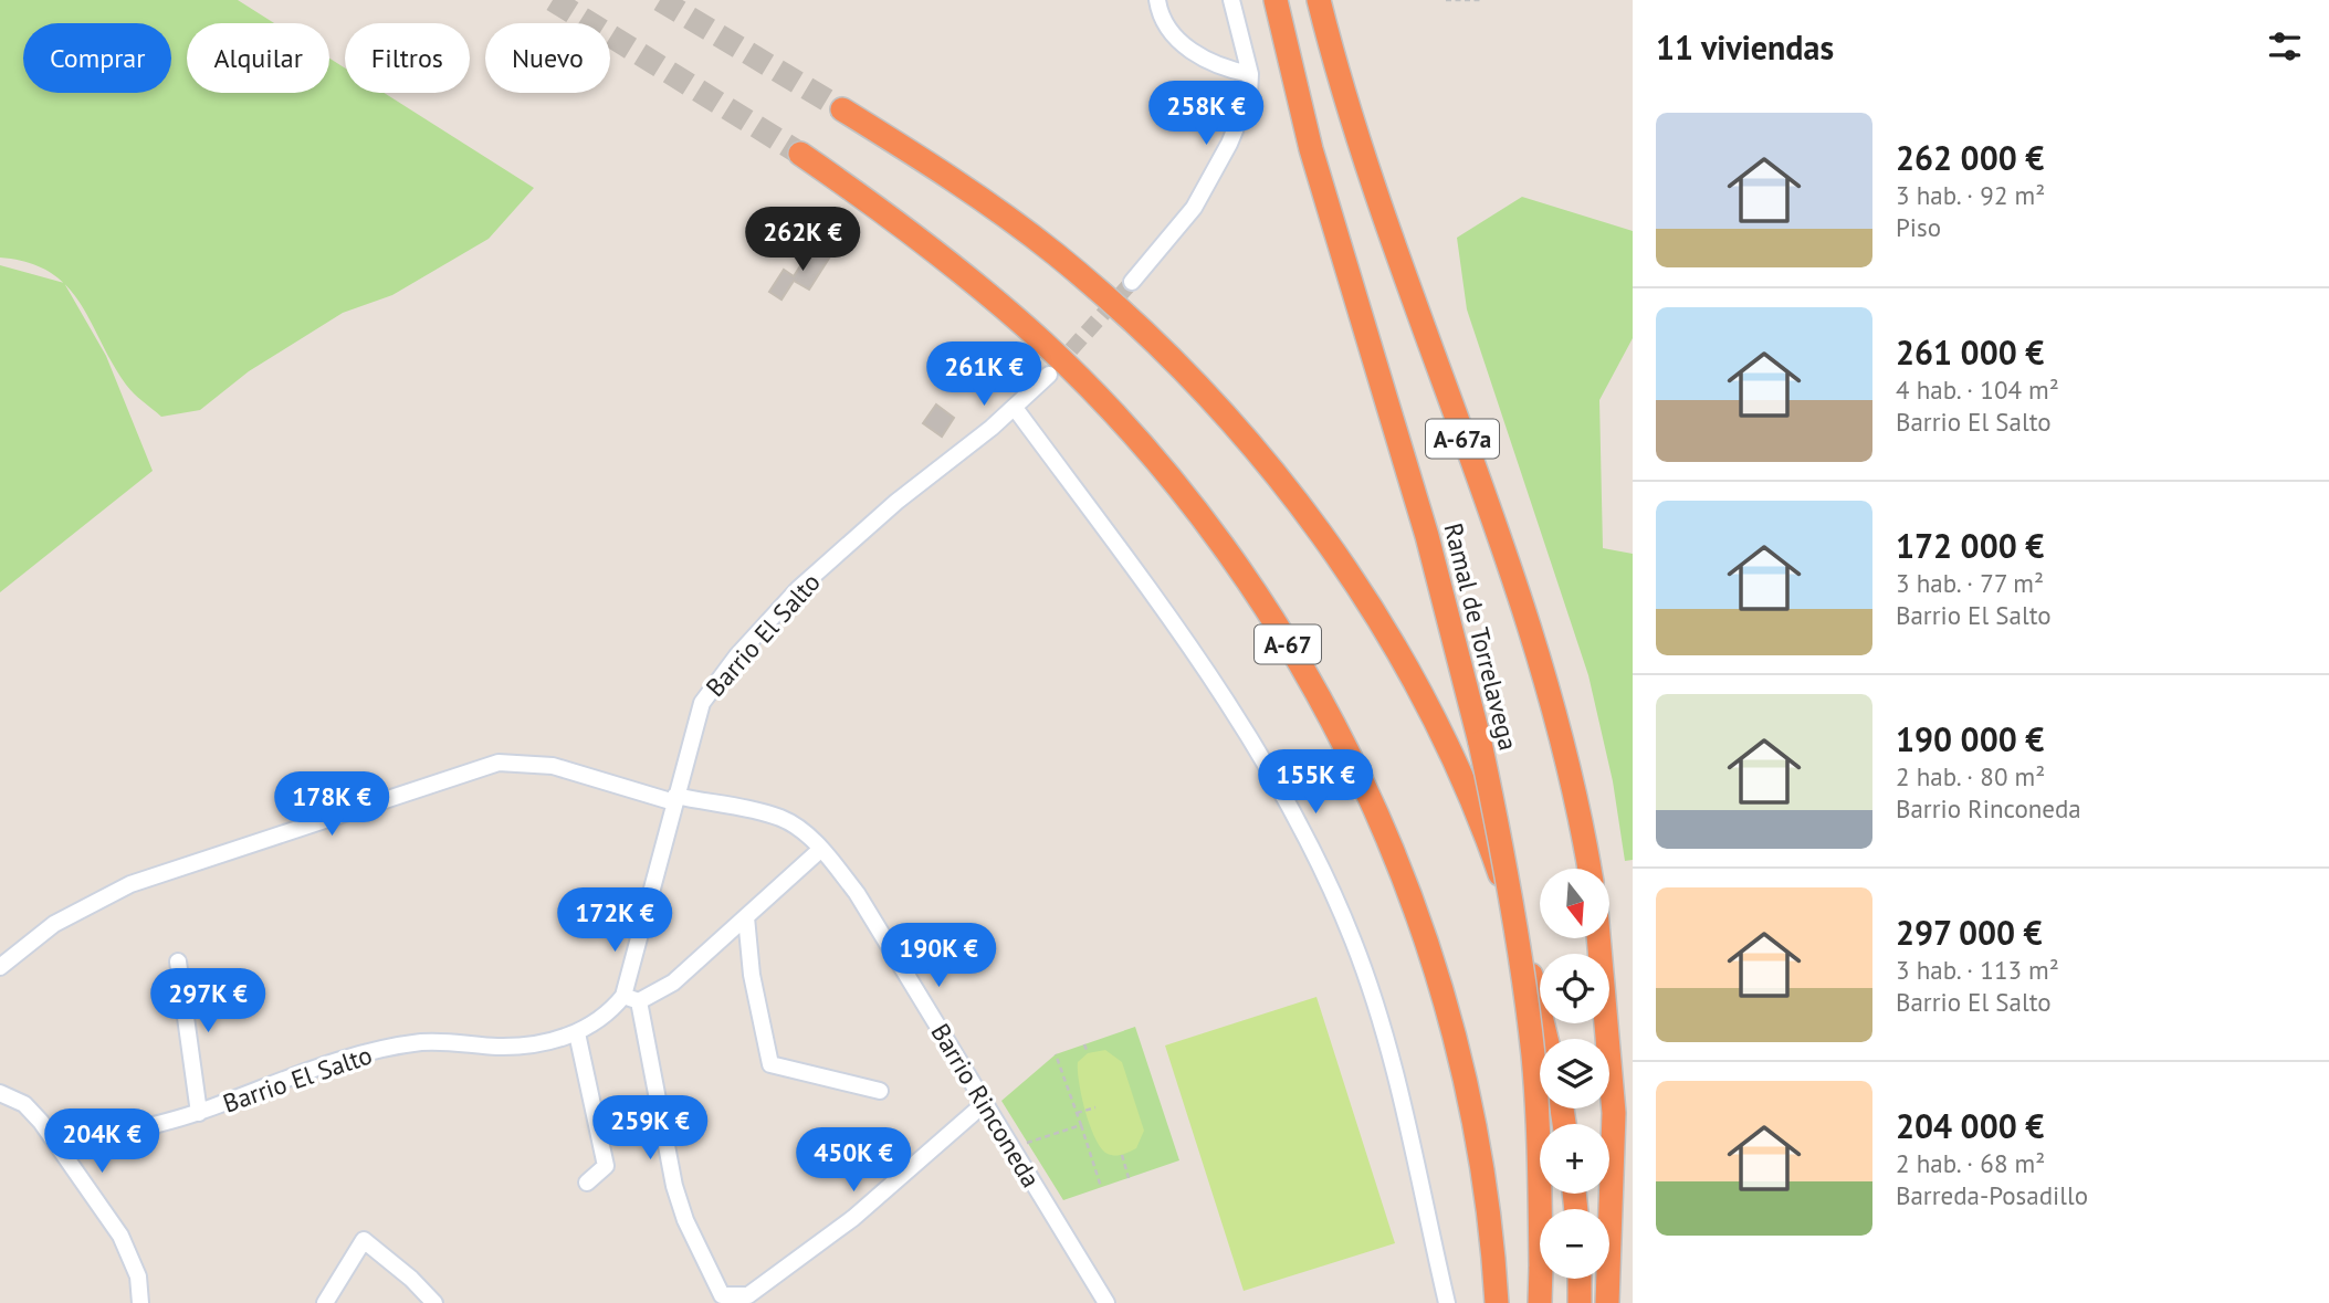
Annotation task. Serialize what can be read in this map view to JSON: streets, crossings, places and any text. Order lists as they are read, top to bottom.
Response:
{
  "streets": {
    "highway": ["A-67a", "Ramal de Torrelavega", "A-67"],
    "street": ["Barrio El Salto", "Barrio Rinconeda"]
  },
  "crossings": [
    ["Barrio El Salto", "Barrio Rinconeda"]
  ],
  "north": "bottom",
  "page": {
    "heading": "11 viviendas",
    "chip": [
      "Comprar",
      "Alquilar",
      "Filtros",
      "Nuevo"
    ],
    "price": [
      "258K €",
      "262K €",
      "261K €",
      "155K €",
      "178K €",
      "172K €",
      "190K €",
      "297K €",
      "259K €",
      "204K €",
      "450K €"
    ],
    "list": [
      {
        "name": "262 000 €",
        "note": "3 hab. · 92 m² · Piso"
      },
      {
        "name": "261 000 €",
        "note": "4 hab. · 104 m² · Barrio El Salto"
      },
      {
        "name": "172 000 €",
        "note": "3 hab. · 77 m² · Barrio El Salto"
      },
      {
        "name": "190 000 €",
        "note": "2 hab. · 80 m² · Barrio Rinconeda"
      },
      {
        "name": "297 000 €",
        "note": "3 hab. · 113 m² · Barrio El Salto"
      },
      {
        "name": "204 000 €",
        "note": "2 hab. · 68 m² · Barreda-Posadillo"
      }
    ],
    "map_buttons": ["+", "−"]
  }
}
